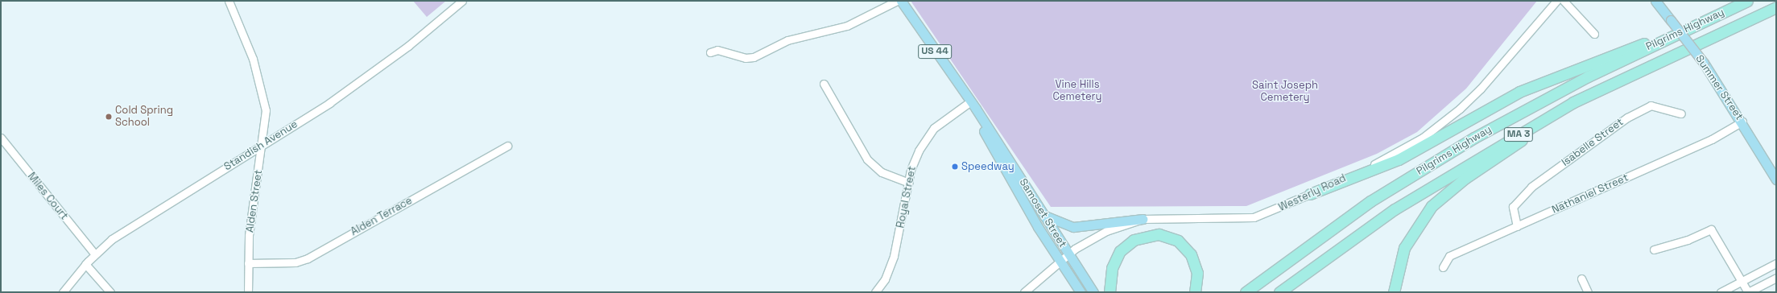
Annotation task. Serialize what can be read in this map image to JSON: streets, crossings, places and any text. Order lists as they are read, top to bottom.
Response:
{
  "streets": {
    "highway": ["Pilgrims Highway", "MA 3"],
    "main road": ["US 44", "Summer Street", "Samoset Street"],
    "street": [
      "Isabelle Street",
      "Standish Avenue",
      "Westerly Road",
      "Nathaniel Street",
      "Miles Court",
      "Royal Street",
      "Alden Street",
      "Alden Terrace"
    ]
  },
  "crossings": [
    ["Summer Street", "Nathaniel Street"],
    ["Isabelle Street", "Nathaniel Street"],
    ["Standish Avenue", "Miles Court"],
    ["Standish Avenue", "Alden Street"],
    ["Westerly Road", "Samoset Street"],
    ["Royal Street", "Samoset Street"],
    ["Alden Street", "Alden Terrace"]
  ],
  "parks": ["Vine Hills Cemetery", "Saint Joseph Cemetery"],
  "places": ["Cold Spring School", "Speedway"]
}
